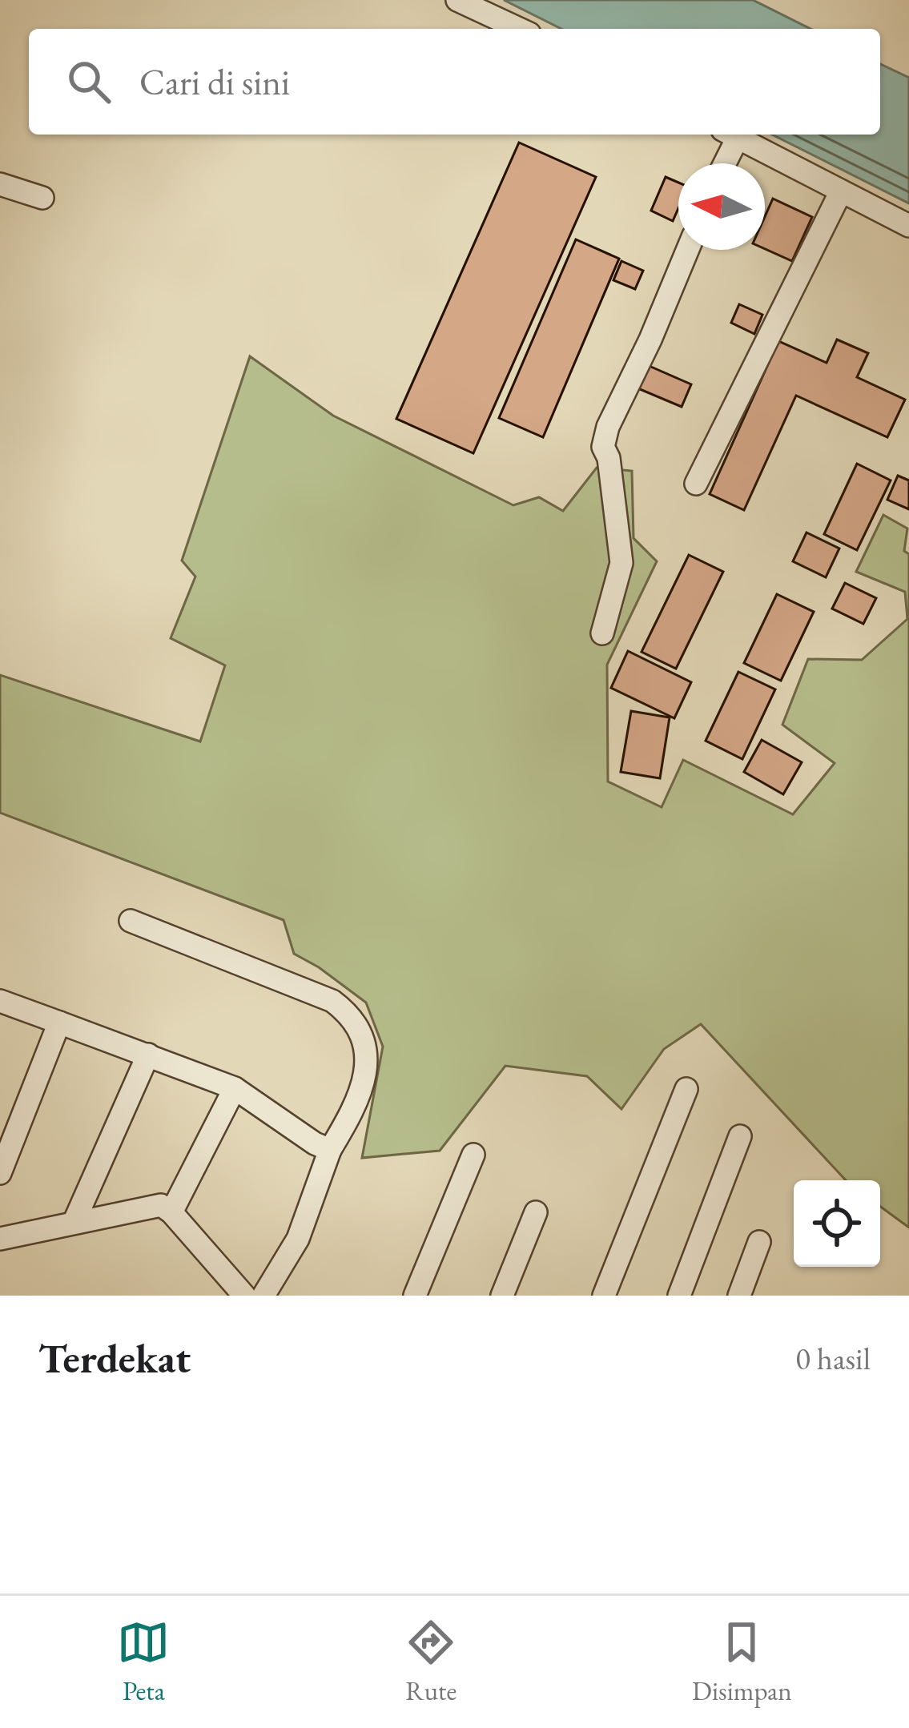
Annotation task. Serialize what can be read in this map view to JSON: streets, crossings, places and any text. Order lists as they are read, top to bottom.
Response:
{
  "north": "left",
  "page": {
    "search": "Cari di sini",
    "heading": ["Terdekat", "0 hasil"],
    "nav": ["Peta", "Rute", "Disimpan"]
  }
}
